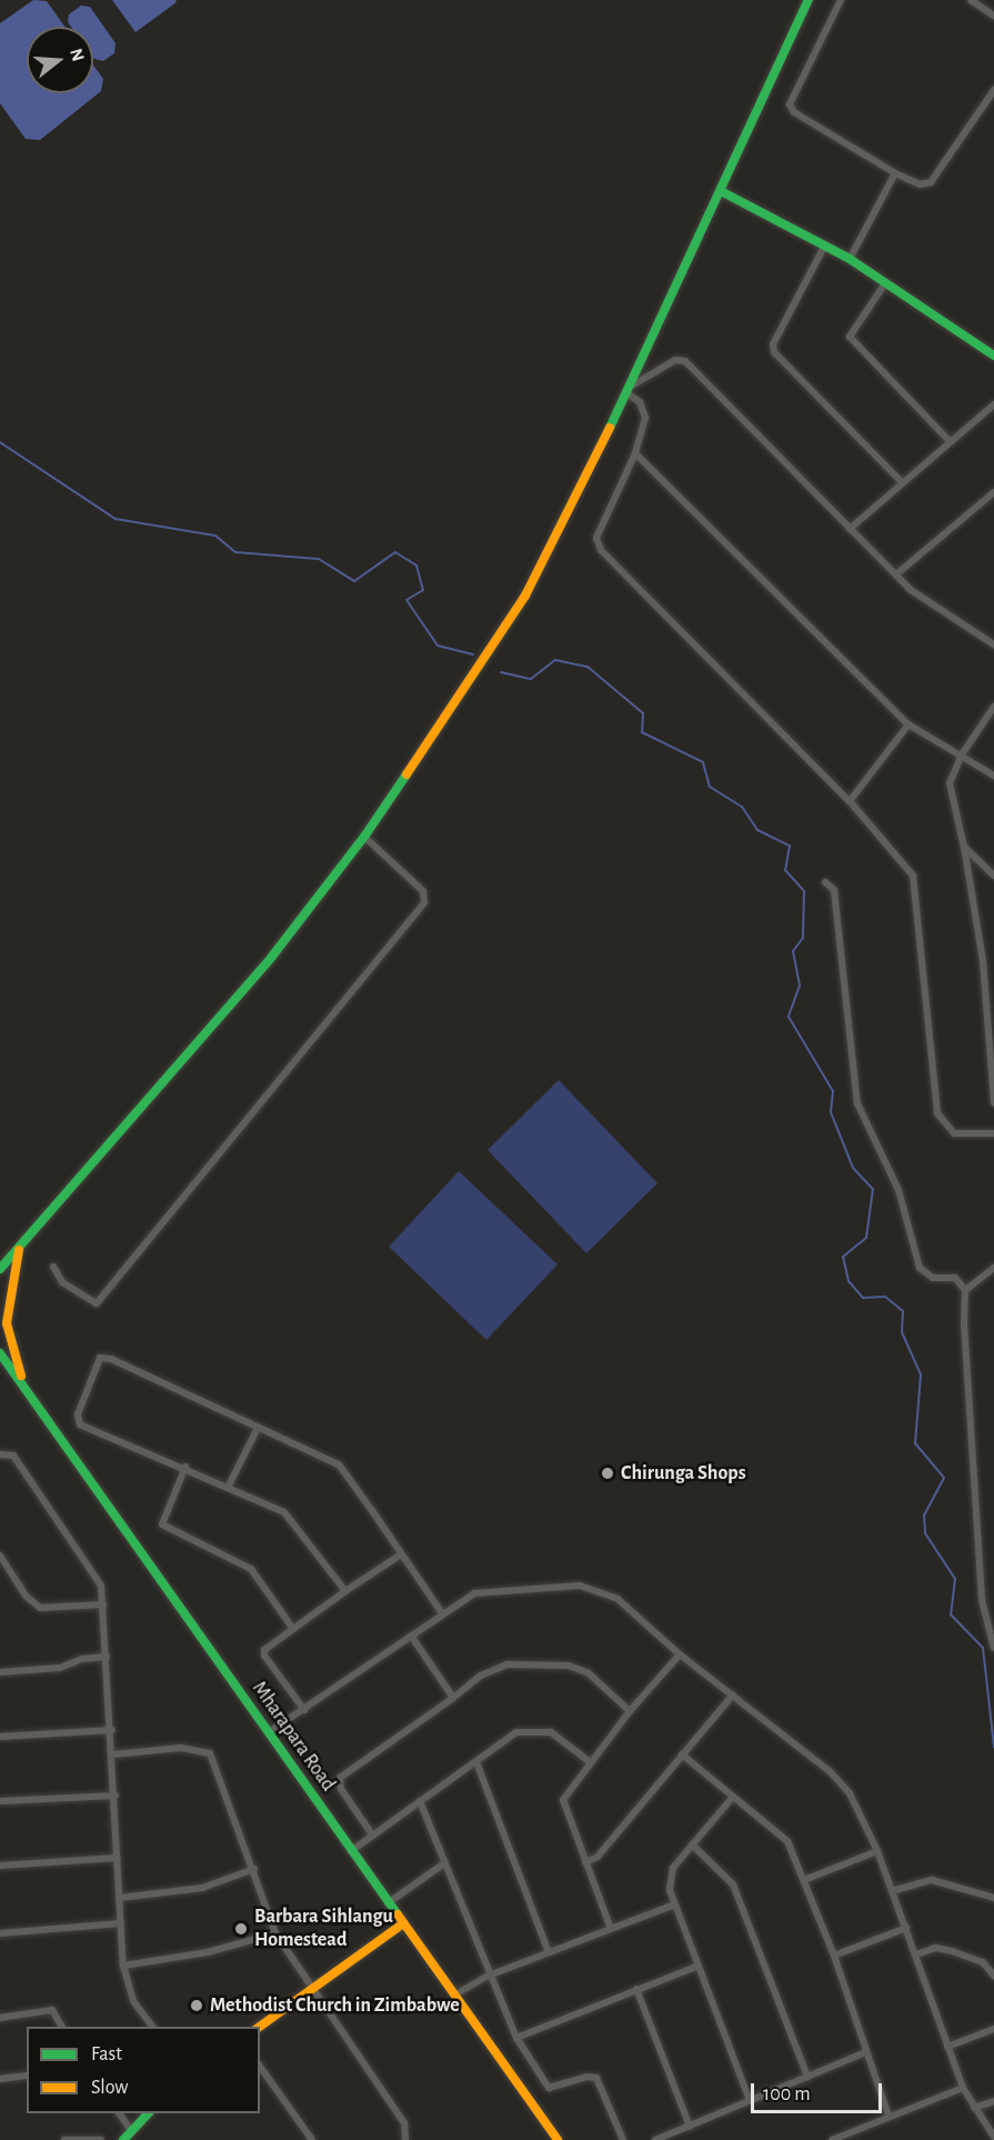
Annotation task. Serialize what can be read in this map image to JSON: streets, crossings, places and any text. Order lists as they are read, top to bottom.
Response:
{
  "streets": {
    "main road": ["Mharapara Road"]
  },
  "places": ["Chirunga Shops", "Barbara Sihlangu Homestead", "Methodist Church in Zimbabwe"],
  "legend": ["Fast", "Slow"],
  "scale_bar": "100 m",
  "north": "right"
}
